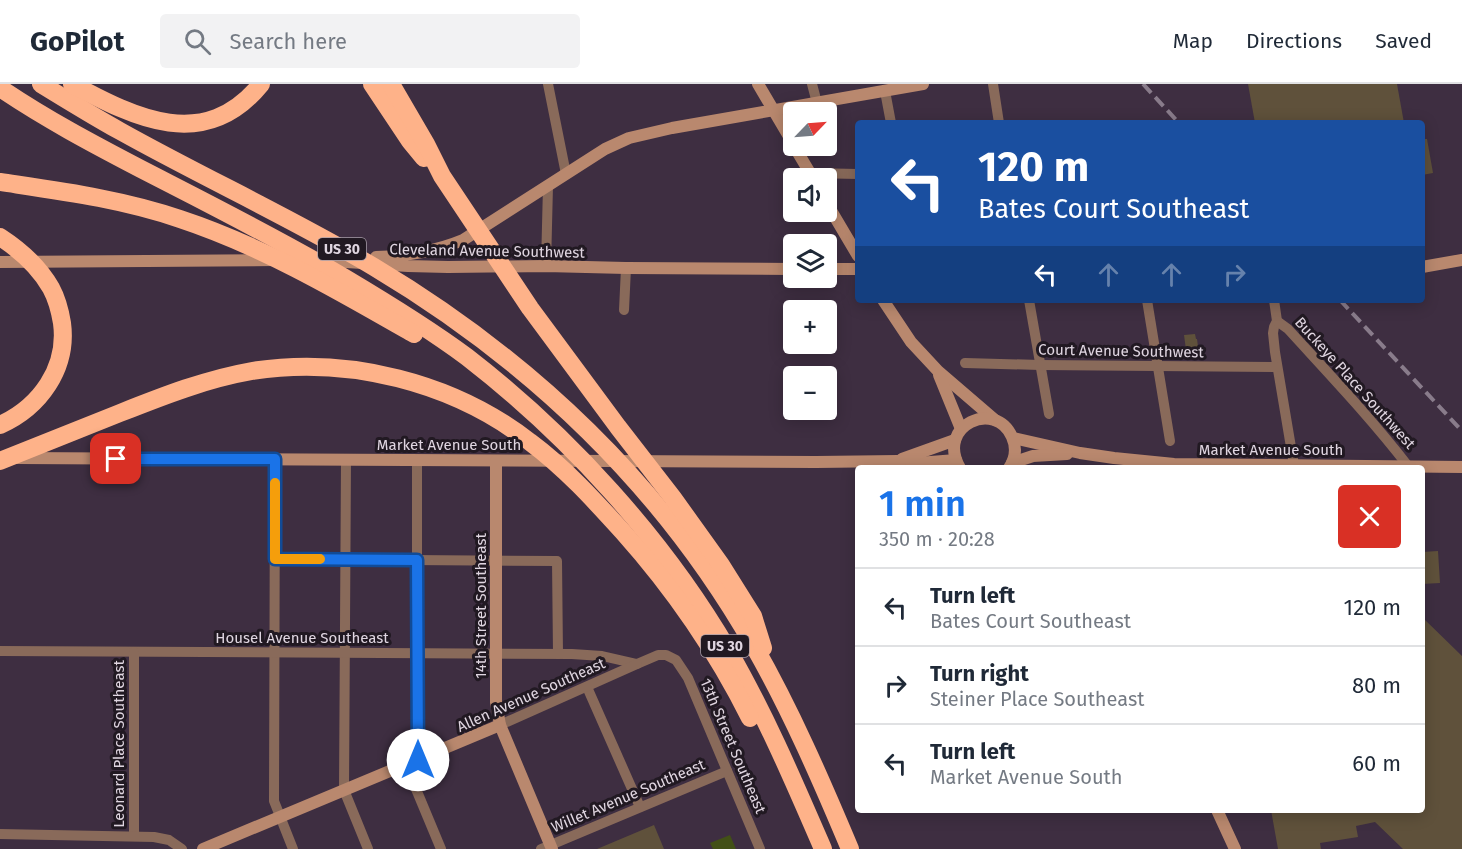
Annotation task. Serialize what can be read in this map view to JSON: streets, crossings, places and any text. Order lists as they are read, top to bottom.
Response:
{
  "streets": {
    "highway": ["US 30"],
    "street": [
      "Cleveland Avenue Southwest",
      "Court Avenue Southwest",
      "Buckeye Place Southwest",
      "Market Avenue South",
      "14th Street Southeast",
      "Housel Avenue Southeast",
      "Allen Avenue Southeast",
      "Leonard Place Southeast",
      "13th Street Southeast",
      "Willet Avenue Southeast"
    ]
  },
  "crossings": [
    ["Market Avenue South", "14th Street Southeast"],
    ["14th Street Southeast", "Housel Avenue Southeast"],
    ["14th Street Southeast", "Allen Avenue Southeast"],
    ["14th Street Southeast", "Willet Avenue Southeast"],
    ["Housel Avenue Southeast", "Allen Avenue Southeast"],
    ["Housel Avenue Southeast", "Leonard Place Southeast"],
    ["Housel Avenue Southeast", "13th Street Southeast"],
    ["13th Street Southeast", "Willet Avenue Southeast"]
  ],
  "north": "top right",
  "page": {
    "header": "GoPilot",
    "search": "Search here",
    "nav": ["Map", "Directions", "Saved"],
    "map_buttons": ["+", "−"],
    "turn": ["120 m", "Bates Court Southeast"],
    "heading": ["1 min", "350 m · 20:28"],
    "list": [
      {
        "name": "Turn left",
        "note": "Bates Court Southeast",
        "value": "120 m"
      },
      {
        "name": "Turn right",
        "note": "Steiner Place Southeast",
        "value": "80 m"
      },
      {
        "name": "Turn left",
        "note": "Market Avenue South",
        "value": "60 m"
      }
    ]
  }
}
